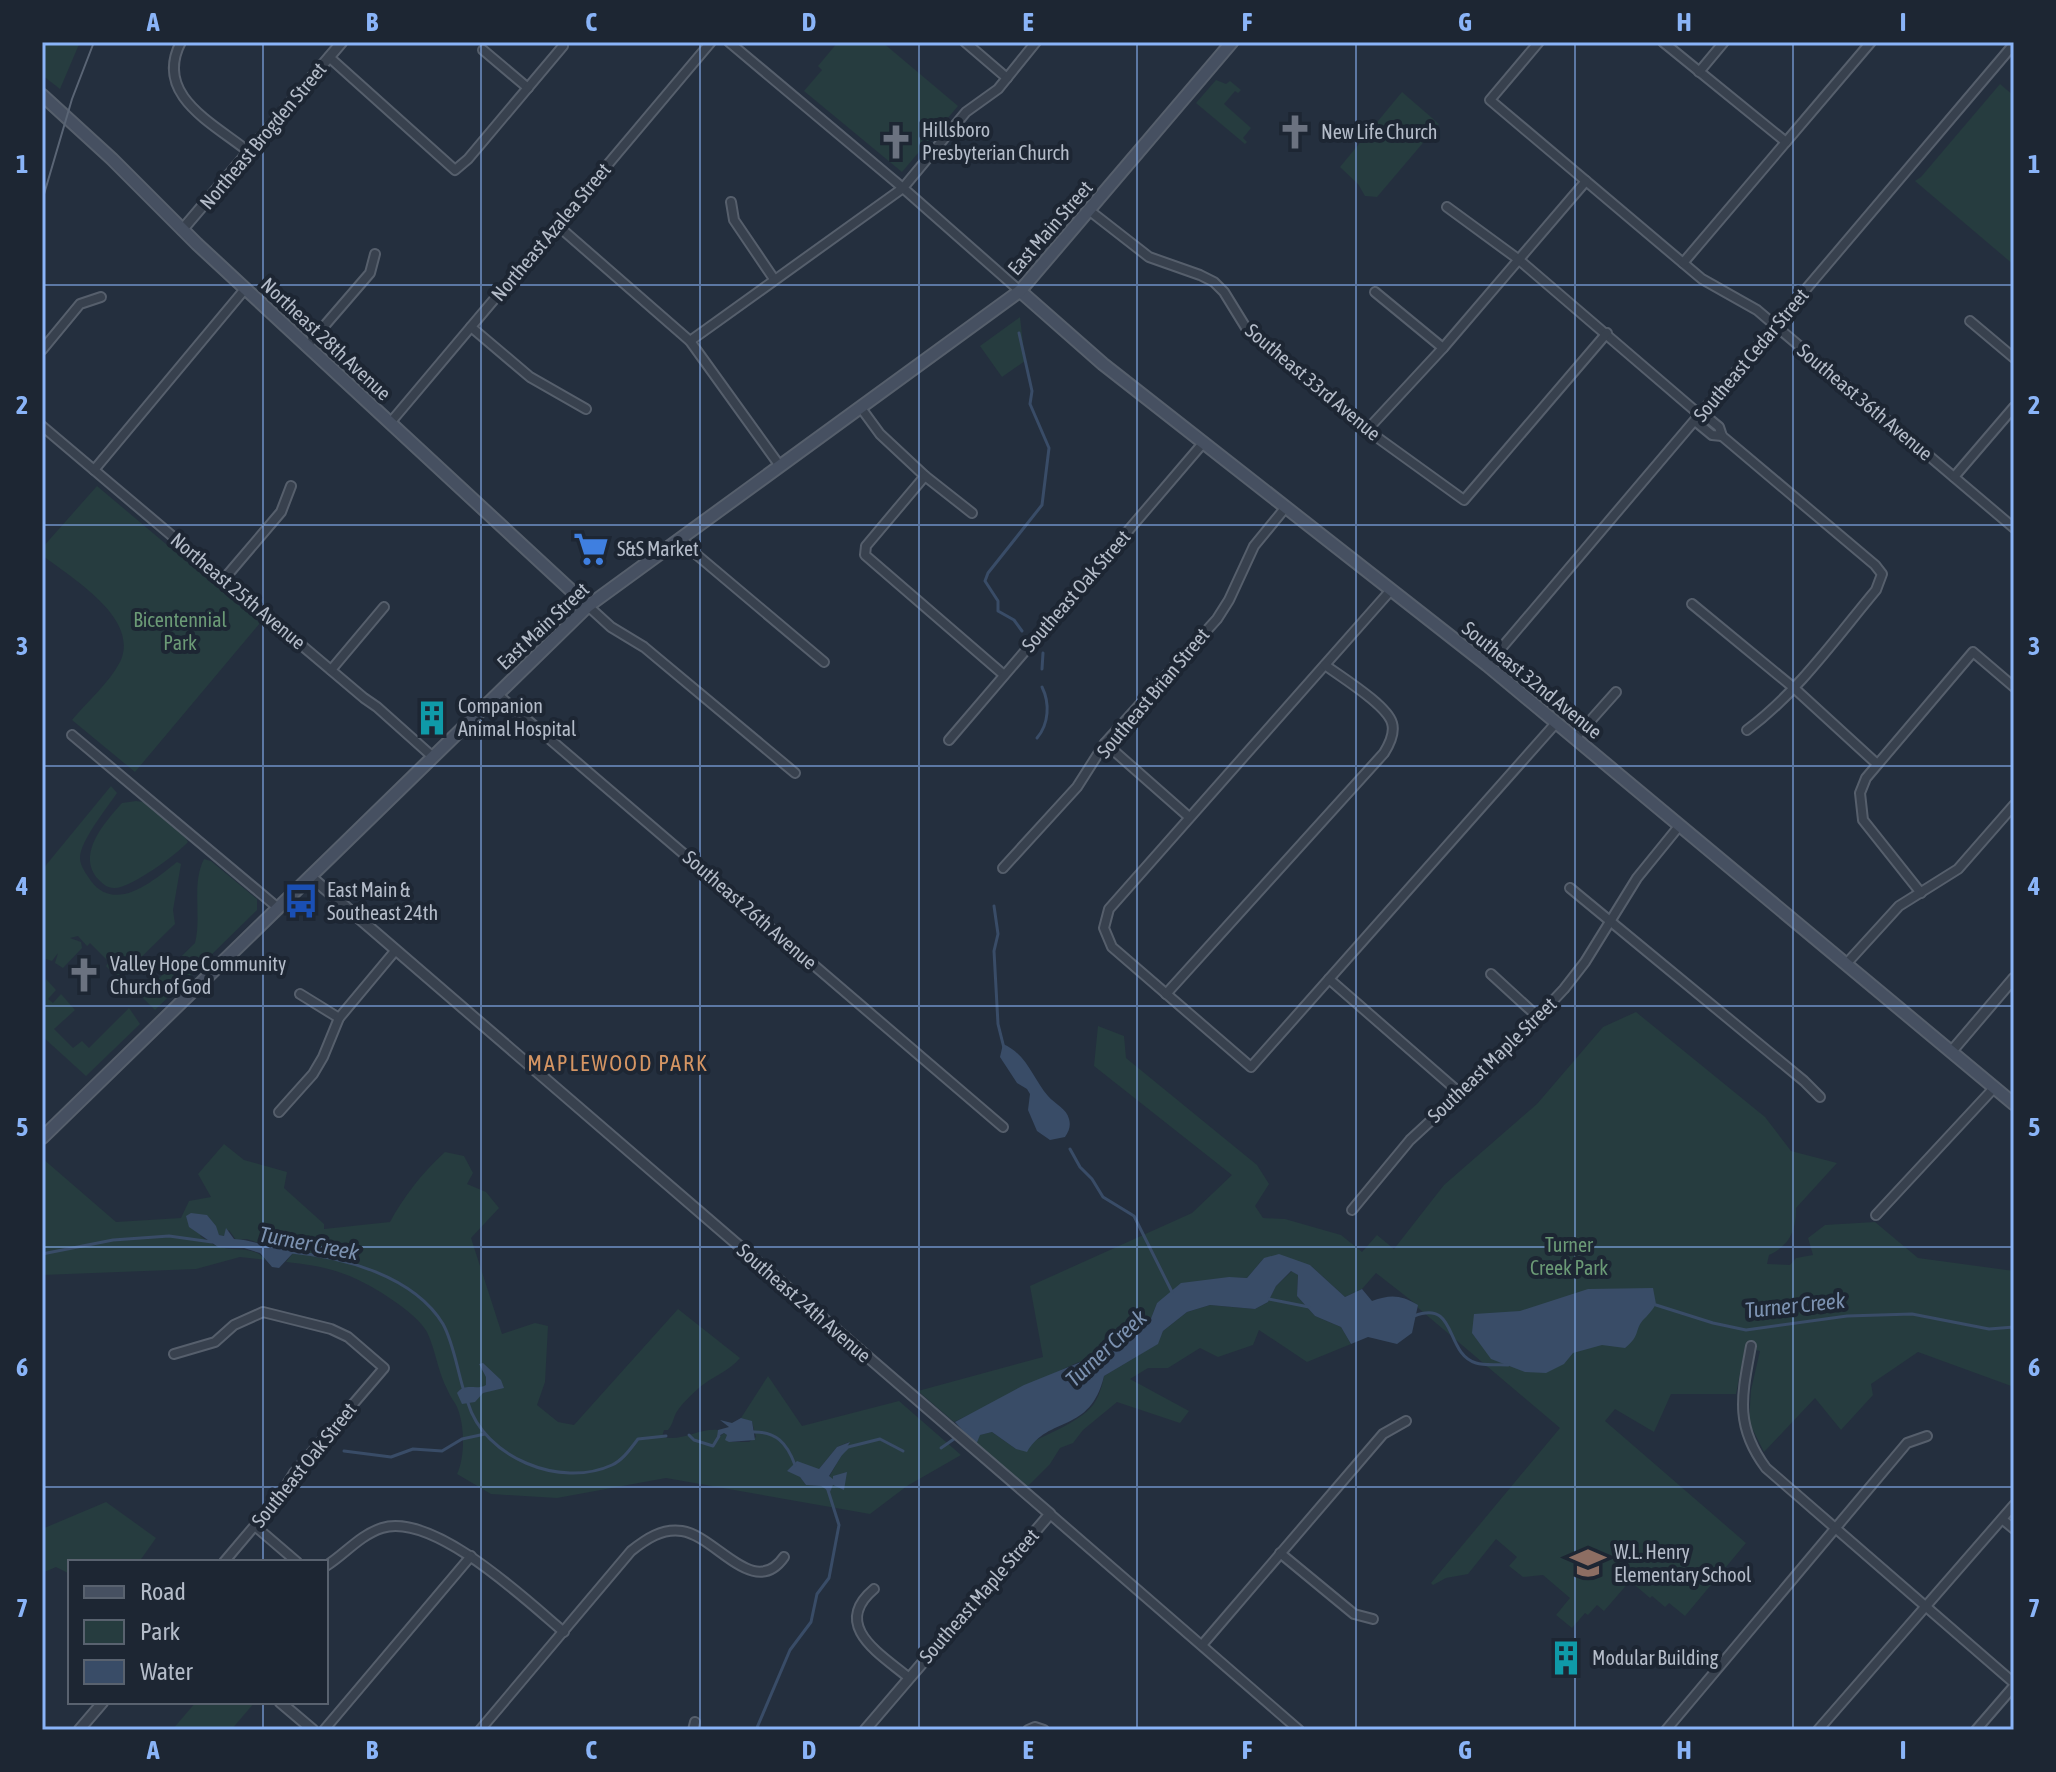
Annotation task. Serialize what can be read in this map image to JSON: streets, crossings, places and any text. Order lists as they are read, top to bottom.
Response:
{
  "streets": {
    "main road": ["East Main Street", "Northeast 28th Avenue", "Southeast 32nd Avenue"],
    "street": [
      "Northeast Brogden Street",
      "Northeast Azalea Street",
      "Southeast Cedar Street",
      "Southeast 33rd Avenue",
      "Southeast 36th Avenue",
      "Northeast 25th Avenue",
      "Southeast Oak Street",
      "Southeast Brian Street",
      "Southeast 26th Avenue",
      "Southeast Maple Street",
      "Southeast 24th Avenue"
    ]
  },
  "crossings": [
    ["Northeast Brogden Street", "Northeast 28th Avenue"],
    ["East Main Street", "Northeast 28th Avenue"],
    ["East Main Street", "Southeast 33rd Avenue"],
    ["East Main Street", "Northeast 25th Avenue"],
    ["East Main Street", "Southeast 32nd Avenue"],
    ["East Main Street", "Southeast 26th Avenue"],
    ["East Main Street", "Southeast 24th Avenue"],
    ["Northeast Azalea Street", "Northeast 28th Avenue"],
    ["Southeast Cedar Street", "Southeast 36th Avenue"],
    ["Southeast Cedar Street", "Southeast 32nd Avenue"],
    ["Southeast Oak Street", "Southeast 32nd Avenue"],
    ["Southeast 32nd Avenue", "Southeast Brian Street"],
    ["Southeast 32nd Avenue", "Southeast Maple Street"],
    ["Southeast Maple Street", "Southeast 24th Avenue"]
  ],
  "districts": ["MAPLEWOOD PARK"],
  "water": ["Turner Creek"],
  "parks": ["Bicentennial Park", "Turner Creek Park"],
  "places": {
    "church": ["New Life Church", "Hillsboro Presbyterian Church", "Valley Hope Community Church of God"],
    "supermarket": ["S&S Market"],
    "building": ["Companion Animal Hospital", "Modular Building"],
    "bus stop": ["East Main & Southeast 24th"],
    "school or university": ["W.L. Henry Elementary School"]
  },
  "legend": ["Road", "Park", "Water"],
  "grid": {
    "columns": [
      "A",
      "B",
      "C",
      "D",
      "E",
      "F",
      "G",
      "H",
      "I"
    ],
    "rows": [
      "1",
      "2",
      "3",
      "4",
      "5",
      "6",
      "7"
    ]
  }
}
